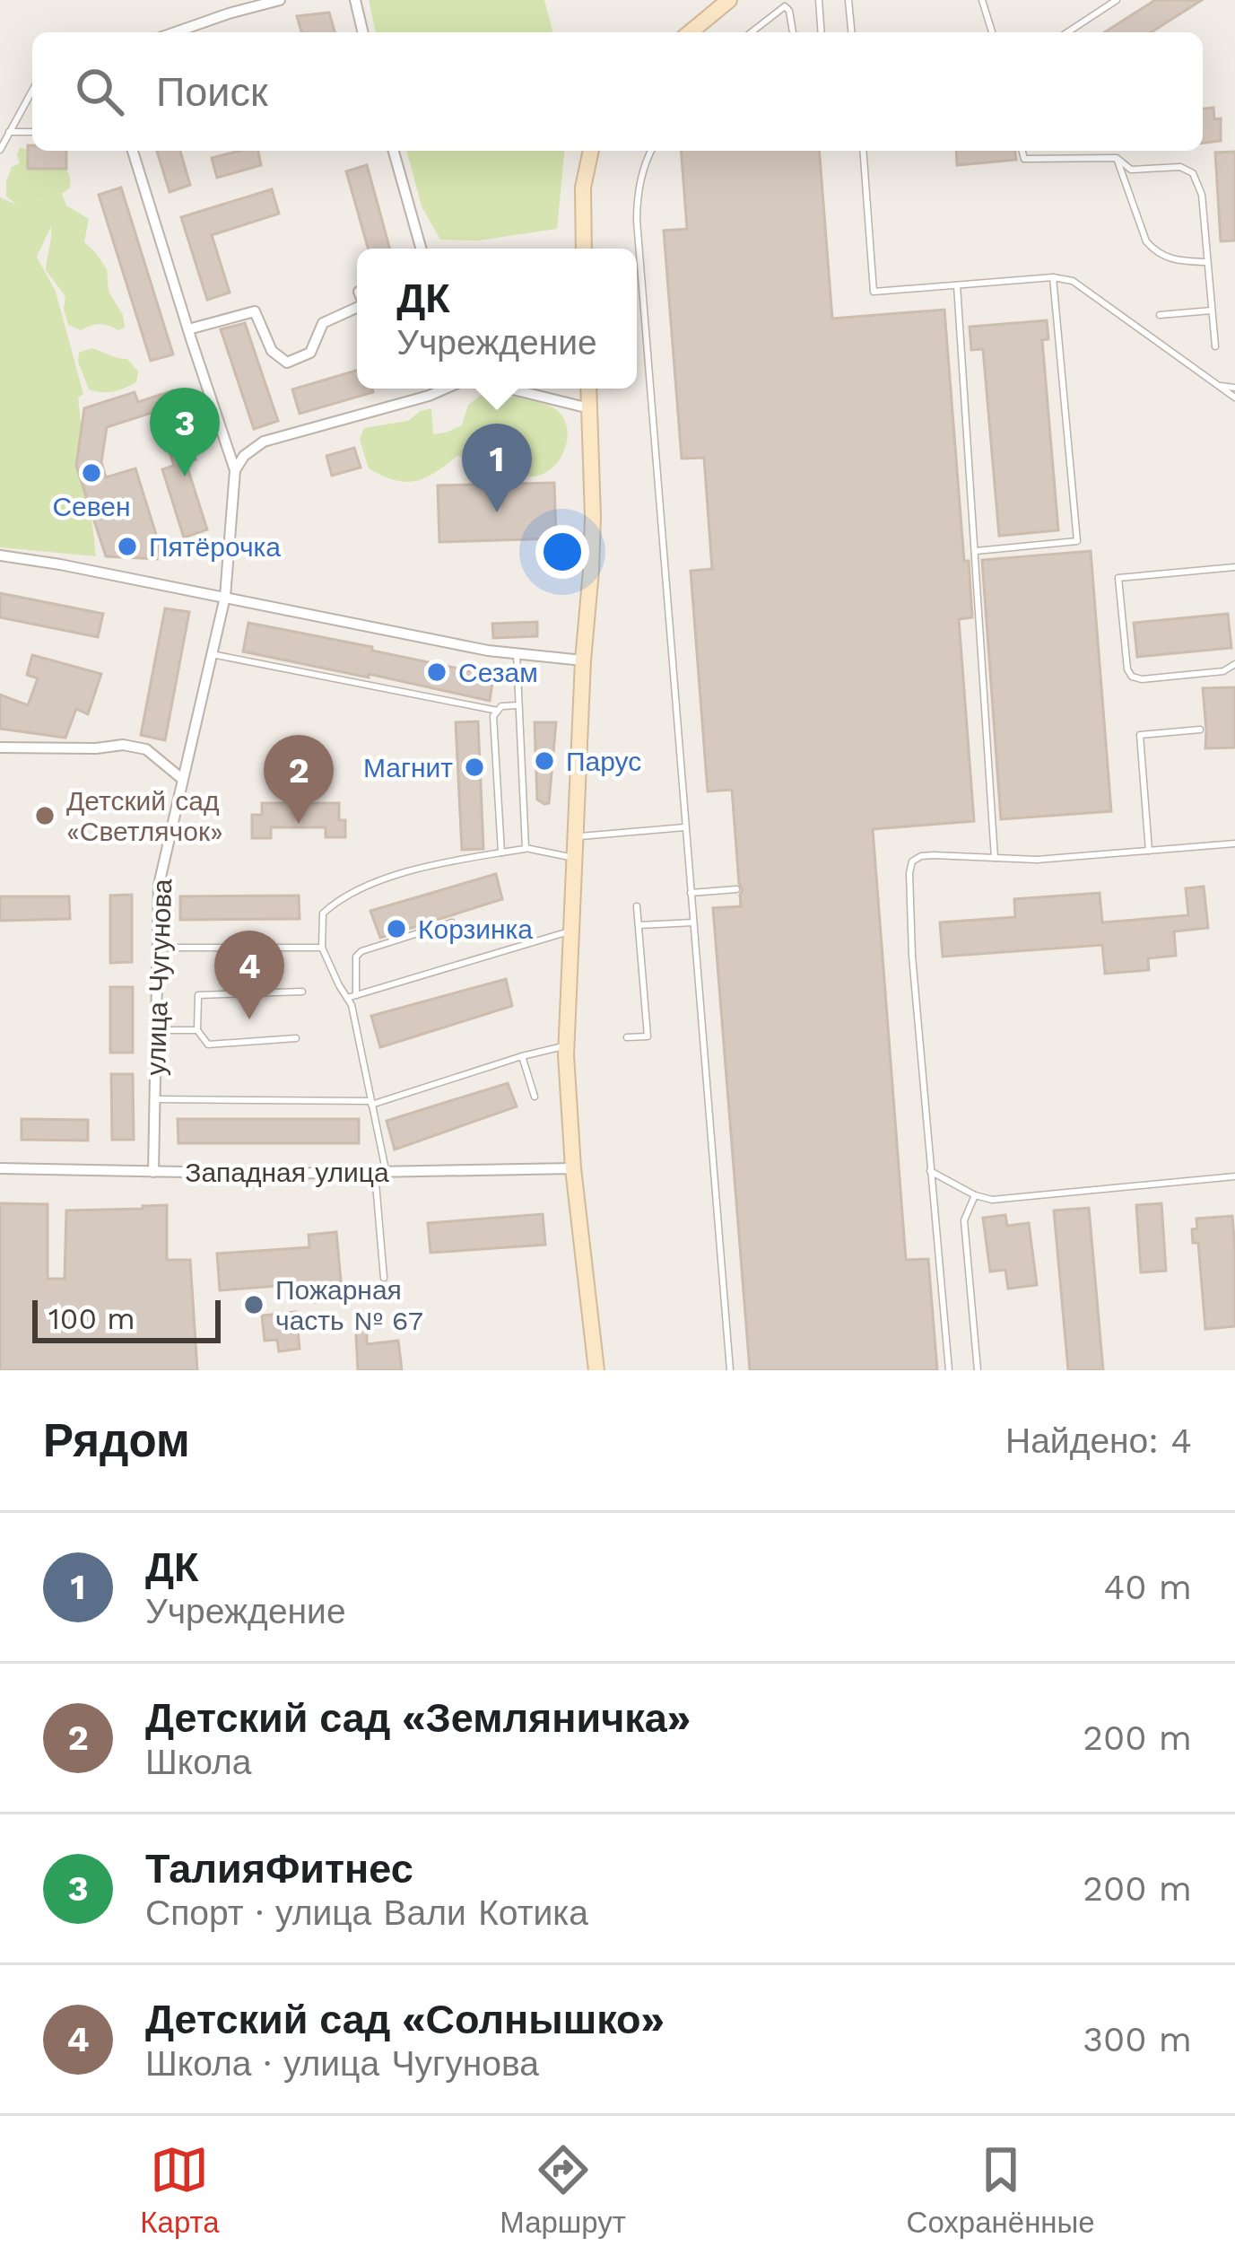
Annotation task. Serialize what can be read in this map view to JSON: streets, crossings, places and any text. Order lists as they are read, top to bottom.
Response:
{
  "streets": {
    "street": ["улица Чугунова", "Западная улица"]
  },
  "crossings": [
    ["улица Чугунова", "Западная улица"]
  ],
  "places": [
    "Севен",
    "Пятёрочка",
    "Сезам",
    "Парус",
    "Магнит",
    "Детский сад «Светлячок»",
    "Корзинка",
    "Пожарная часть № 67"
  ],
  "scale_bar": "100 m",
  "page": {
    "search": "Поиск",
    "popup": ["ДК", "Учреждение"],
    "pins": [
      "3",
      "1",
      "2",
      "4"
    ],
    "scale": "100 m",
    "heading": ["Рядом", "Найдено: 4"],
    "list": [
      {
        "mark": "1",
        "name": "ДК",
        "note": "Учреждение",
        "value": "40 m"
      },
      {
        "mark": "2",
        "name": "Детский сад «Земляничка»",
        "note": "Школа",
        "value": "200 m"
      },
      {
        "mark": "3",
        "name": "ТалияФитнес",
        "note": "Спорт · улица Вали Котика",
        "value": "200 m"
      },
      {
        "mark": "4",
        "name": "Детский сад «Солнышко»",
        "note": "Школа · улица Чугунова",
        "value": "300 m"
      }
    ],
    "nav": ["Карта", "Маршрут", "Сохранённые"]
  }
}
